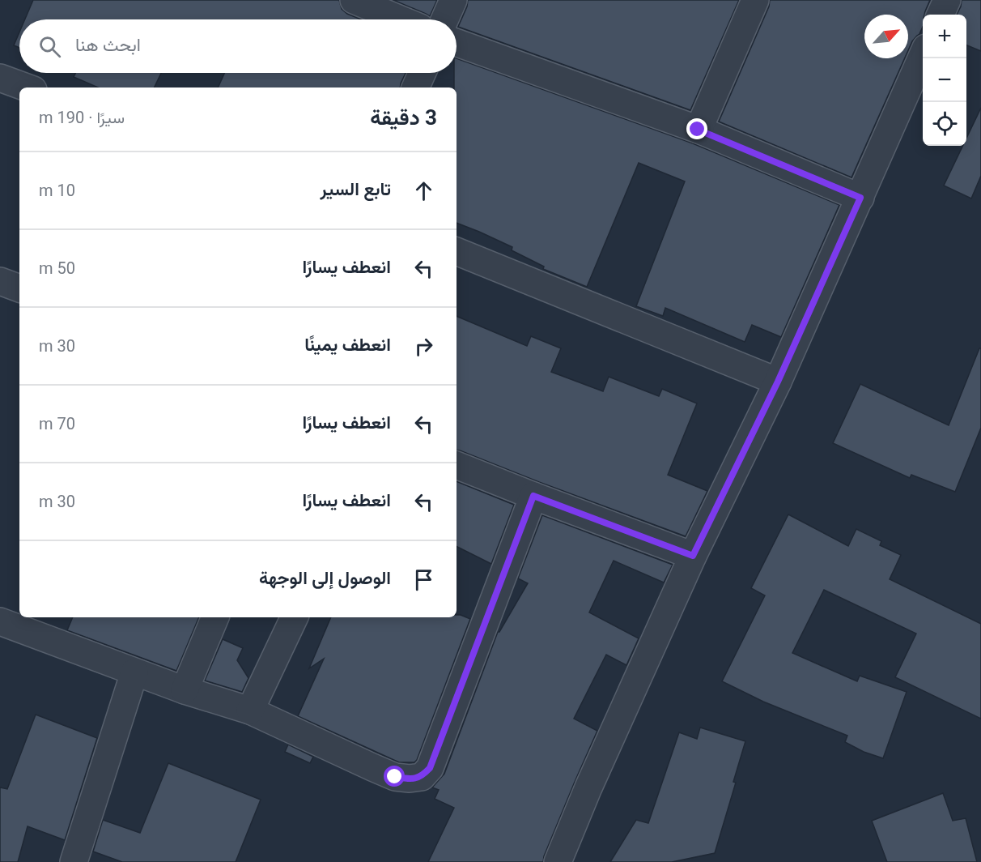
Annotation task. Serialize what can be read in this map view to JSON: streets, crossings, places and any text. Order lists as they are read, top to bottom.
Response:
{
  "north": "top right",
  "page": {
    "map_buttons": ["+", "−"],
    "search": "ابحث هنا",
    "heading": ["3 دقيقة", "سيرًا · 190 m"],
    "list": [
      ["تابع السير", "10 m"],
      ["انعطف يسارًا", "50 m"],
      ["انعطف يمينًا", "30 m"],
      ["انعطف يسارًا", "70 m"],
      ["انعطف يسارًا", "30 m"],
      "الوصول إلى الوجهة"
    ]
  }
}
